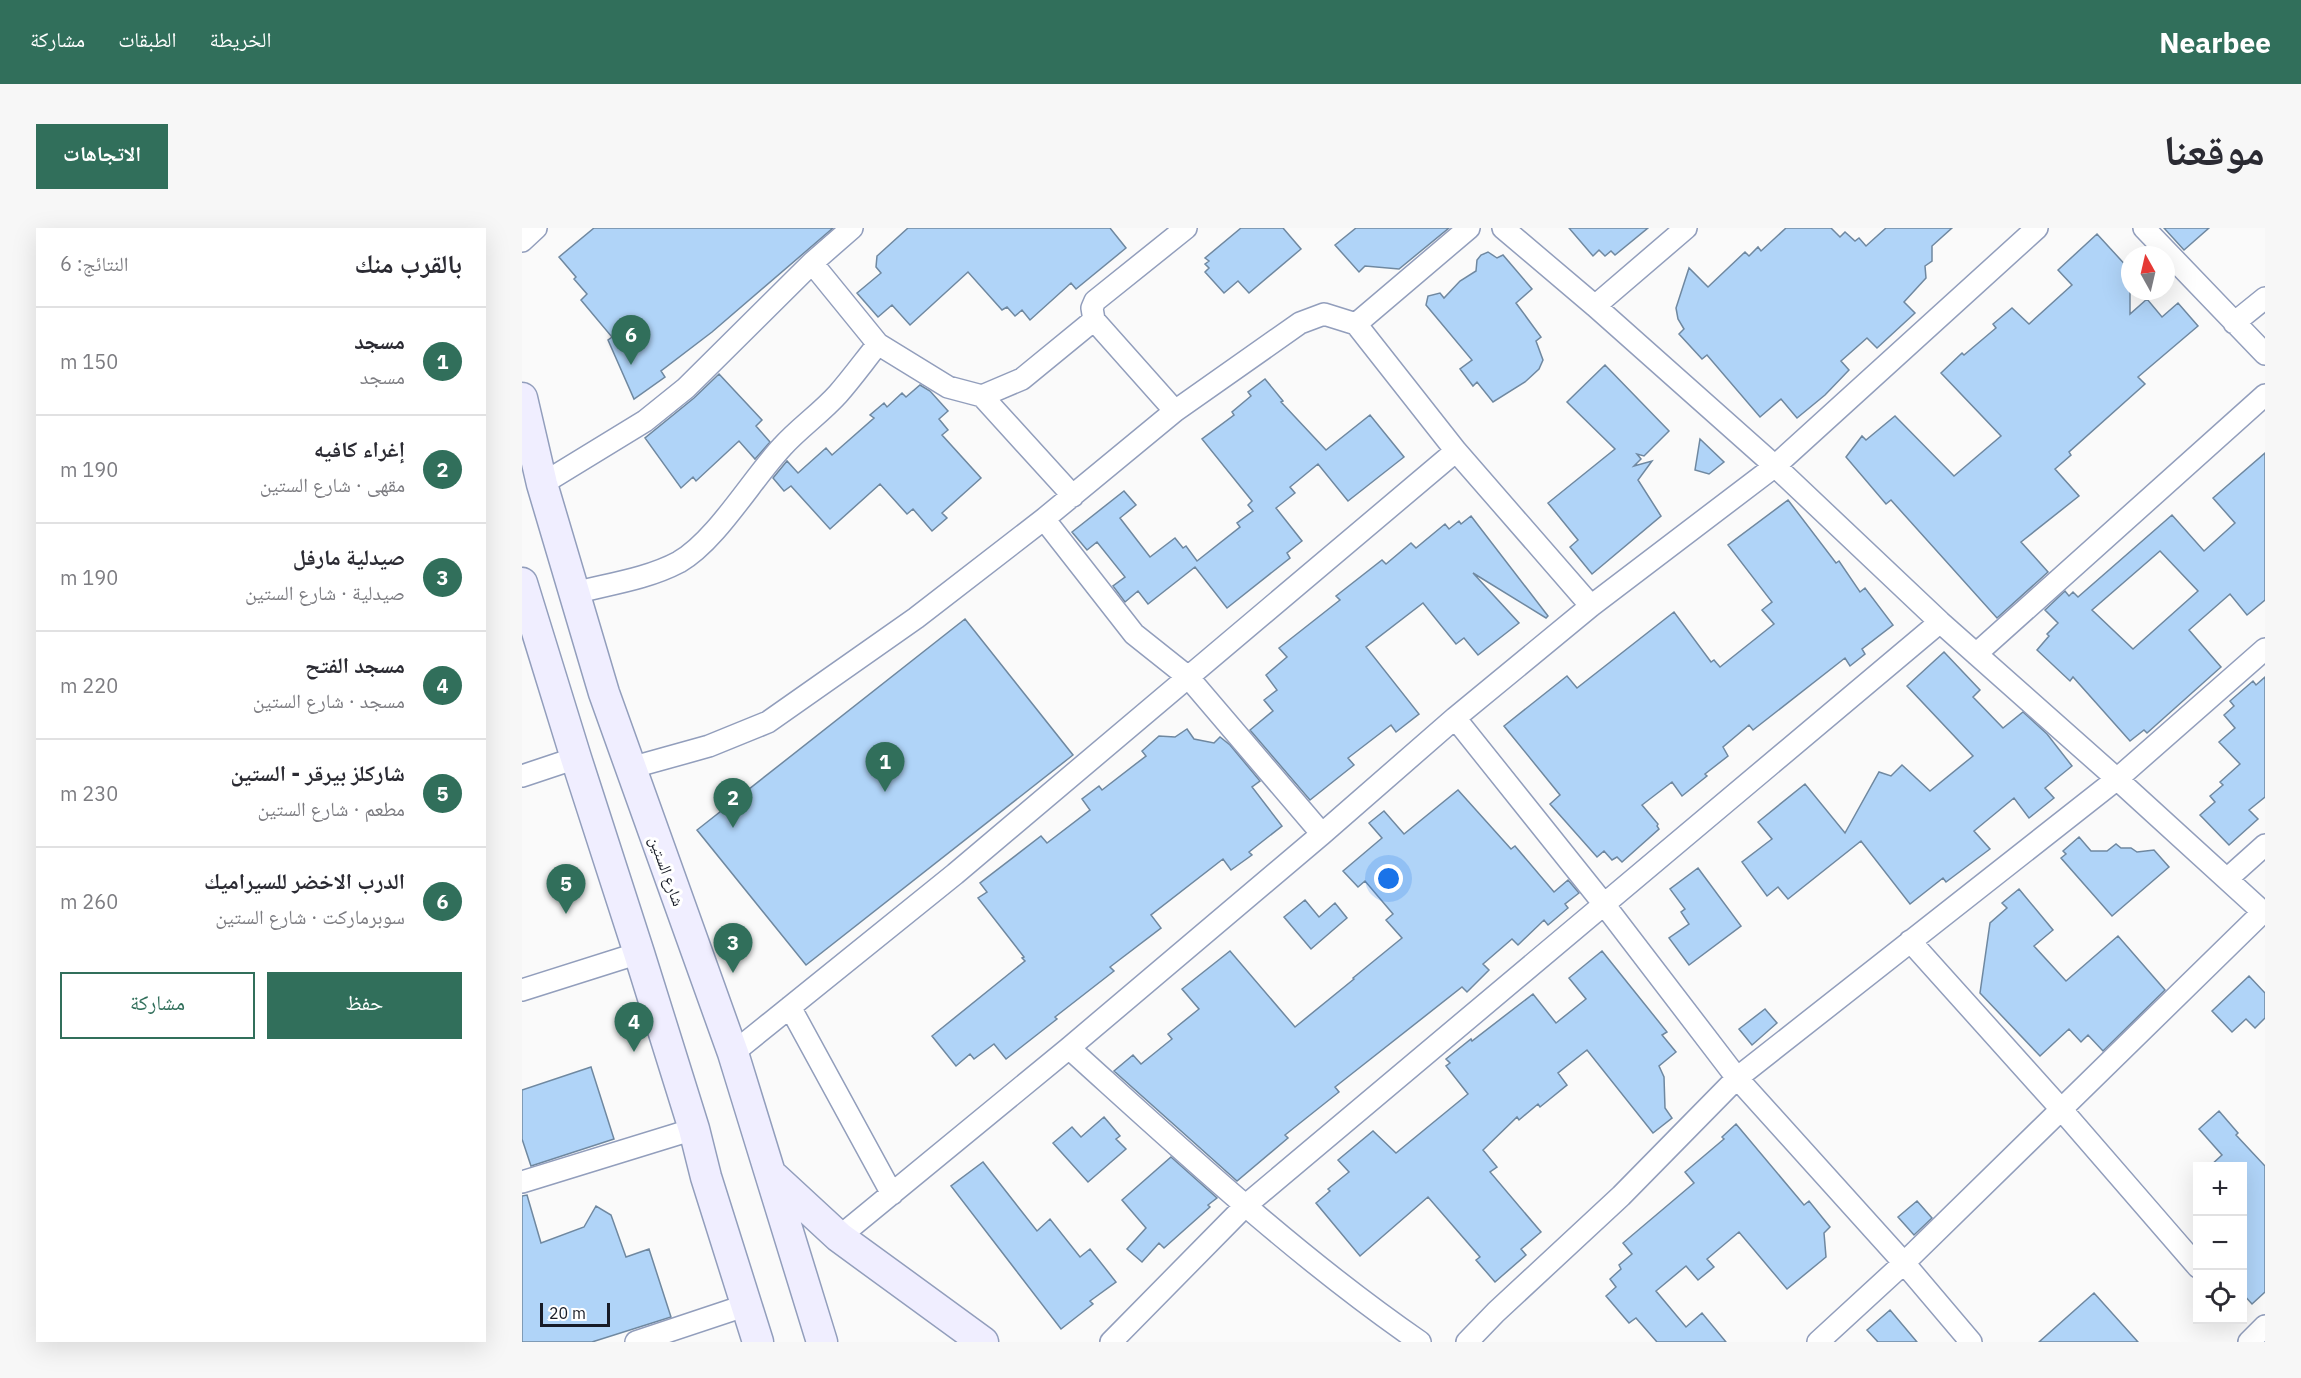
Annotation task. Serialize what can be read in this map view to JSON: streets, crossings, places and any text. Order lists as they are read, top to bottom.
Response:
{
  "streets": {
    "main road": ["شارع الستين"]
  },
  "scale_bar": "20 m",
  "north": "top",
  "page": {
    "header": "Nearbee",
    "nav": ["الخريطة", "الطبقات", "مشاركة"],
    "title": "موقعنا",
    "buttons": [
      "الاتجاهات",
      ["حفظ", "مشاركة"]
    ],
    "heading": ["بالقرب منك", "النتائج: 6"],
    "list": [
      {
        "mark": "1",
        "name": "مسجد",
        "note": "مسجد",
        "value": "150 m"
      },
      {
        "mark": "2",
        "name": "إغراء كافيه",
        "note": "مقهى · شارع الستين",
        "value": "190 m"
      },
      {
        "mark": "3",
        "name": "صيدلية مارفل",
        "note": "صيدلية · شارع الستين",
        "value": "190 m"
      },
      {
        "mark": "4",
        "name": "مسجد الفتح",
        "note": "مسجد · شارع الستين",
        "value": "220 m"
      },
      {
        "mark": "5",
        "name": "شاركلز بيرقر - الستين",
        "note": "مطعم · شارع الستين",
        "value": "230 m"
      },
      {
        "mark": "6",
        "name": "الدرب الاخضر للسيراميك",
        "note": "سوبرماركت · شارع الستين",
        "value": "260 m"
      }
    ],
    "pins": [
      "6",
      "1",
      "2",
      "5",
      "3",
      "4"
    ],
    "map_buttons": ["+", "−"],
    "scale": "20 m"
  }
}
